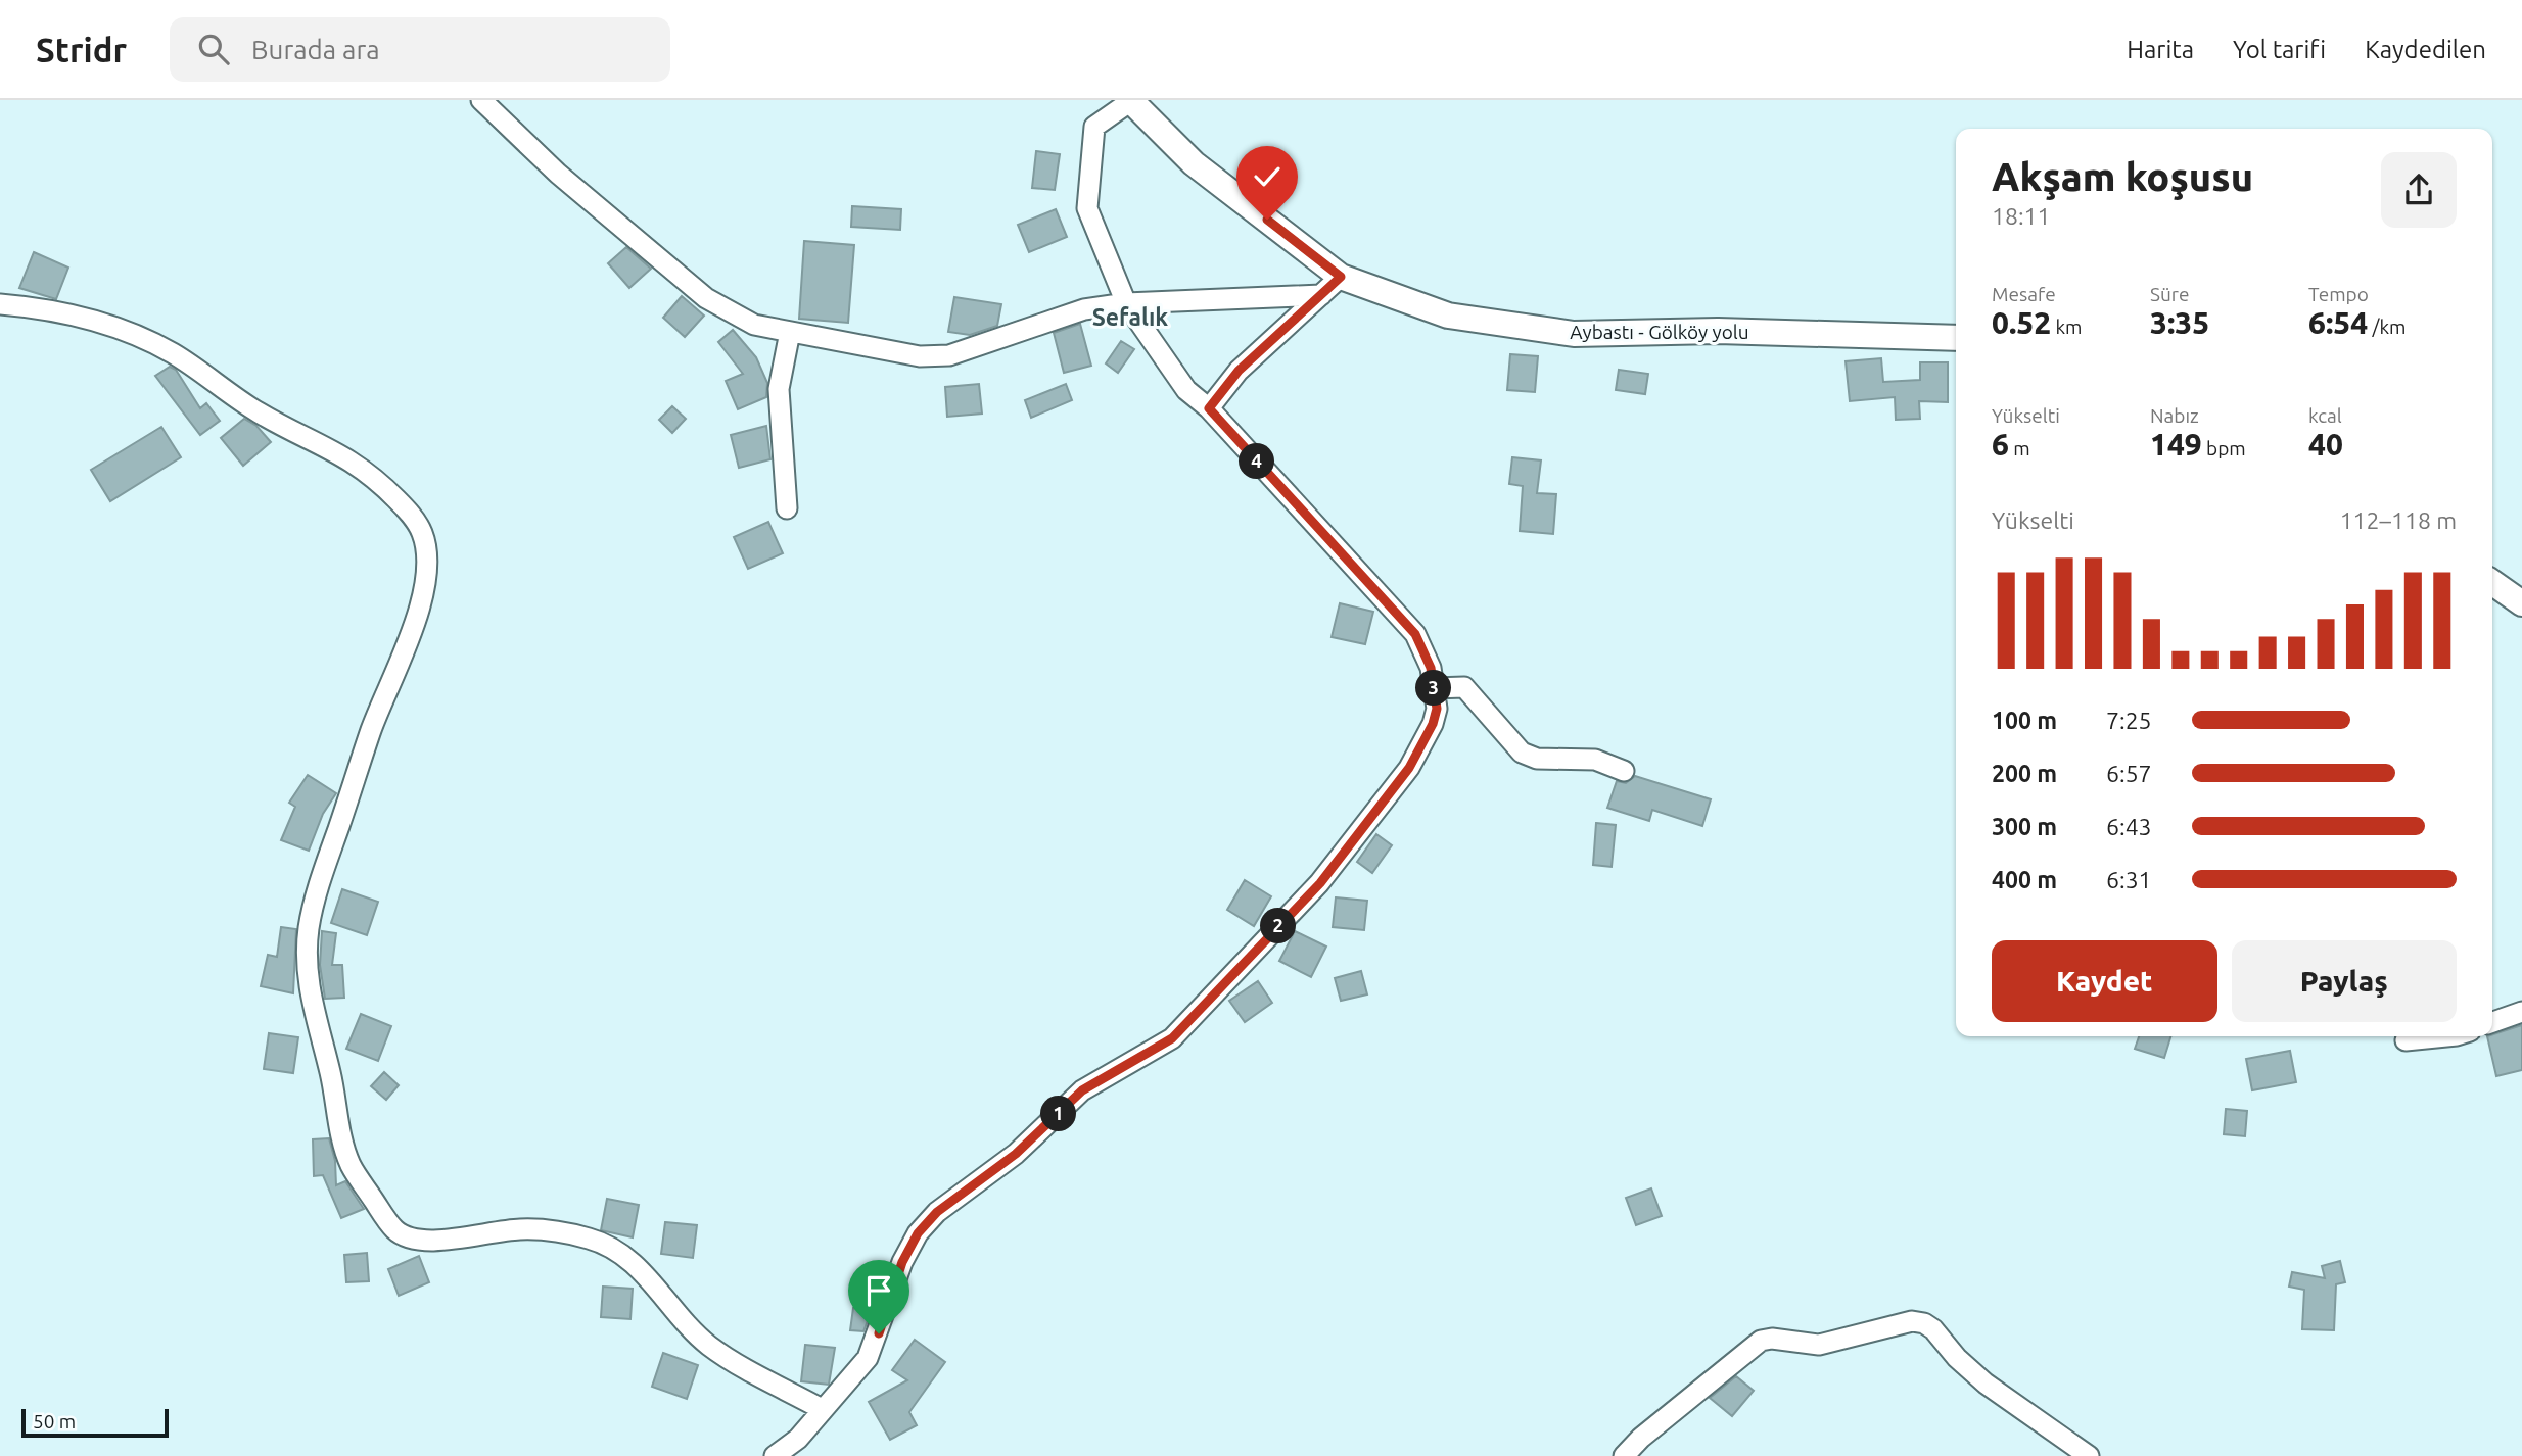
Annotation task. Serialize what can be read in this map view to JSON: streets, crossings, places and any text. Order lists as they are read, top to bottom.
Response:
{
  "streets": {
    "main road": ["Aybastı - Gölköy yolu"]
  },
  "districts": ["Sefalık"],
  "scale_bar": "50 m",
  "page": {
    "header": "Stridr",
    "search": "Burada ara",
    "nav": ["Harita", "Yol tarifi", "Kaydedilen"],
    "heading": ["Akşam koşusu", "18:11"],
    "stats": [
      ["Mesafe", "0.52 km"],
      ["Süre", "3:35"],
      ["Tempo", "6:54 /km"],
      ["Yükselti", "6 m"],
      ["Nabız", "149 bpm"],
      ["kcal", "40"]
    ],
    "pins": [
      "4",
      "3",
      "2",
      "1"
    ],
    "chart": ["Yükselti", "112–118 m"],
    "list": [
      {
        "name": "100 m",
        "note": "7:25"
      },
      {
        "name": "200 m",
        "note": "6:57"
      },
      {
        "name": "300 m",
        "note": "6:43"
      },
      {
        "name": "400 m",
        "note": "6:31"
      }
    ],
    "buttons": ["Kaydet", "Paylaş"],
    "scale": "50 m"
  }
}
